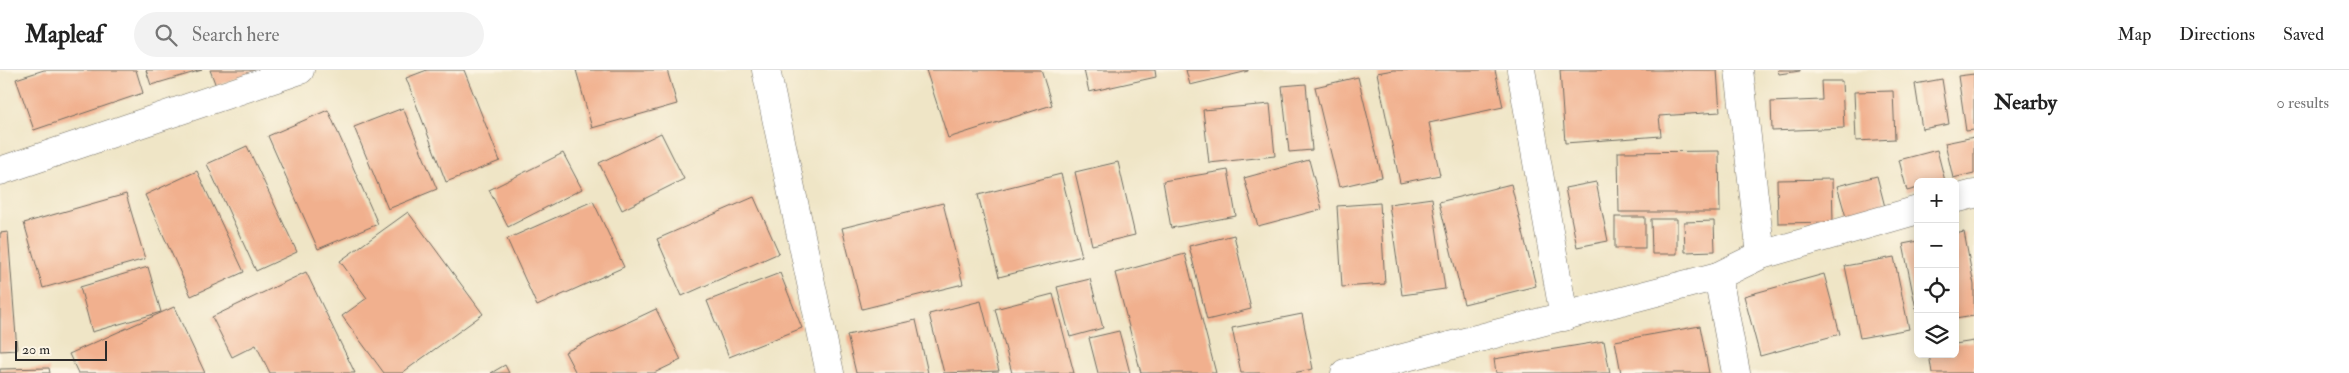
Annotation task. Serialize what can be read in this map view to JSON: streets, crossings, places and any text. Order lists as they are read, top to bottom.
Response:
{
  "scale_bar": "20 m",
  "page": {
    "header": "Mapleaf",
    "search": "Search here",
    "nav": ["Map", "Directions", "Saved"],
    "heading": ["Nearby", "0 results"],
    "map_buttons": ["+", "−"],
    "scale": "20 m"
  }
}
